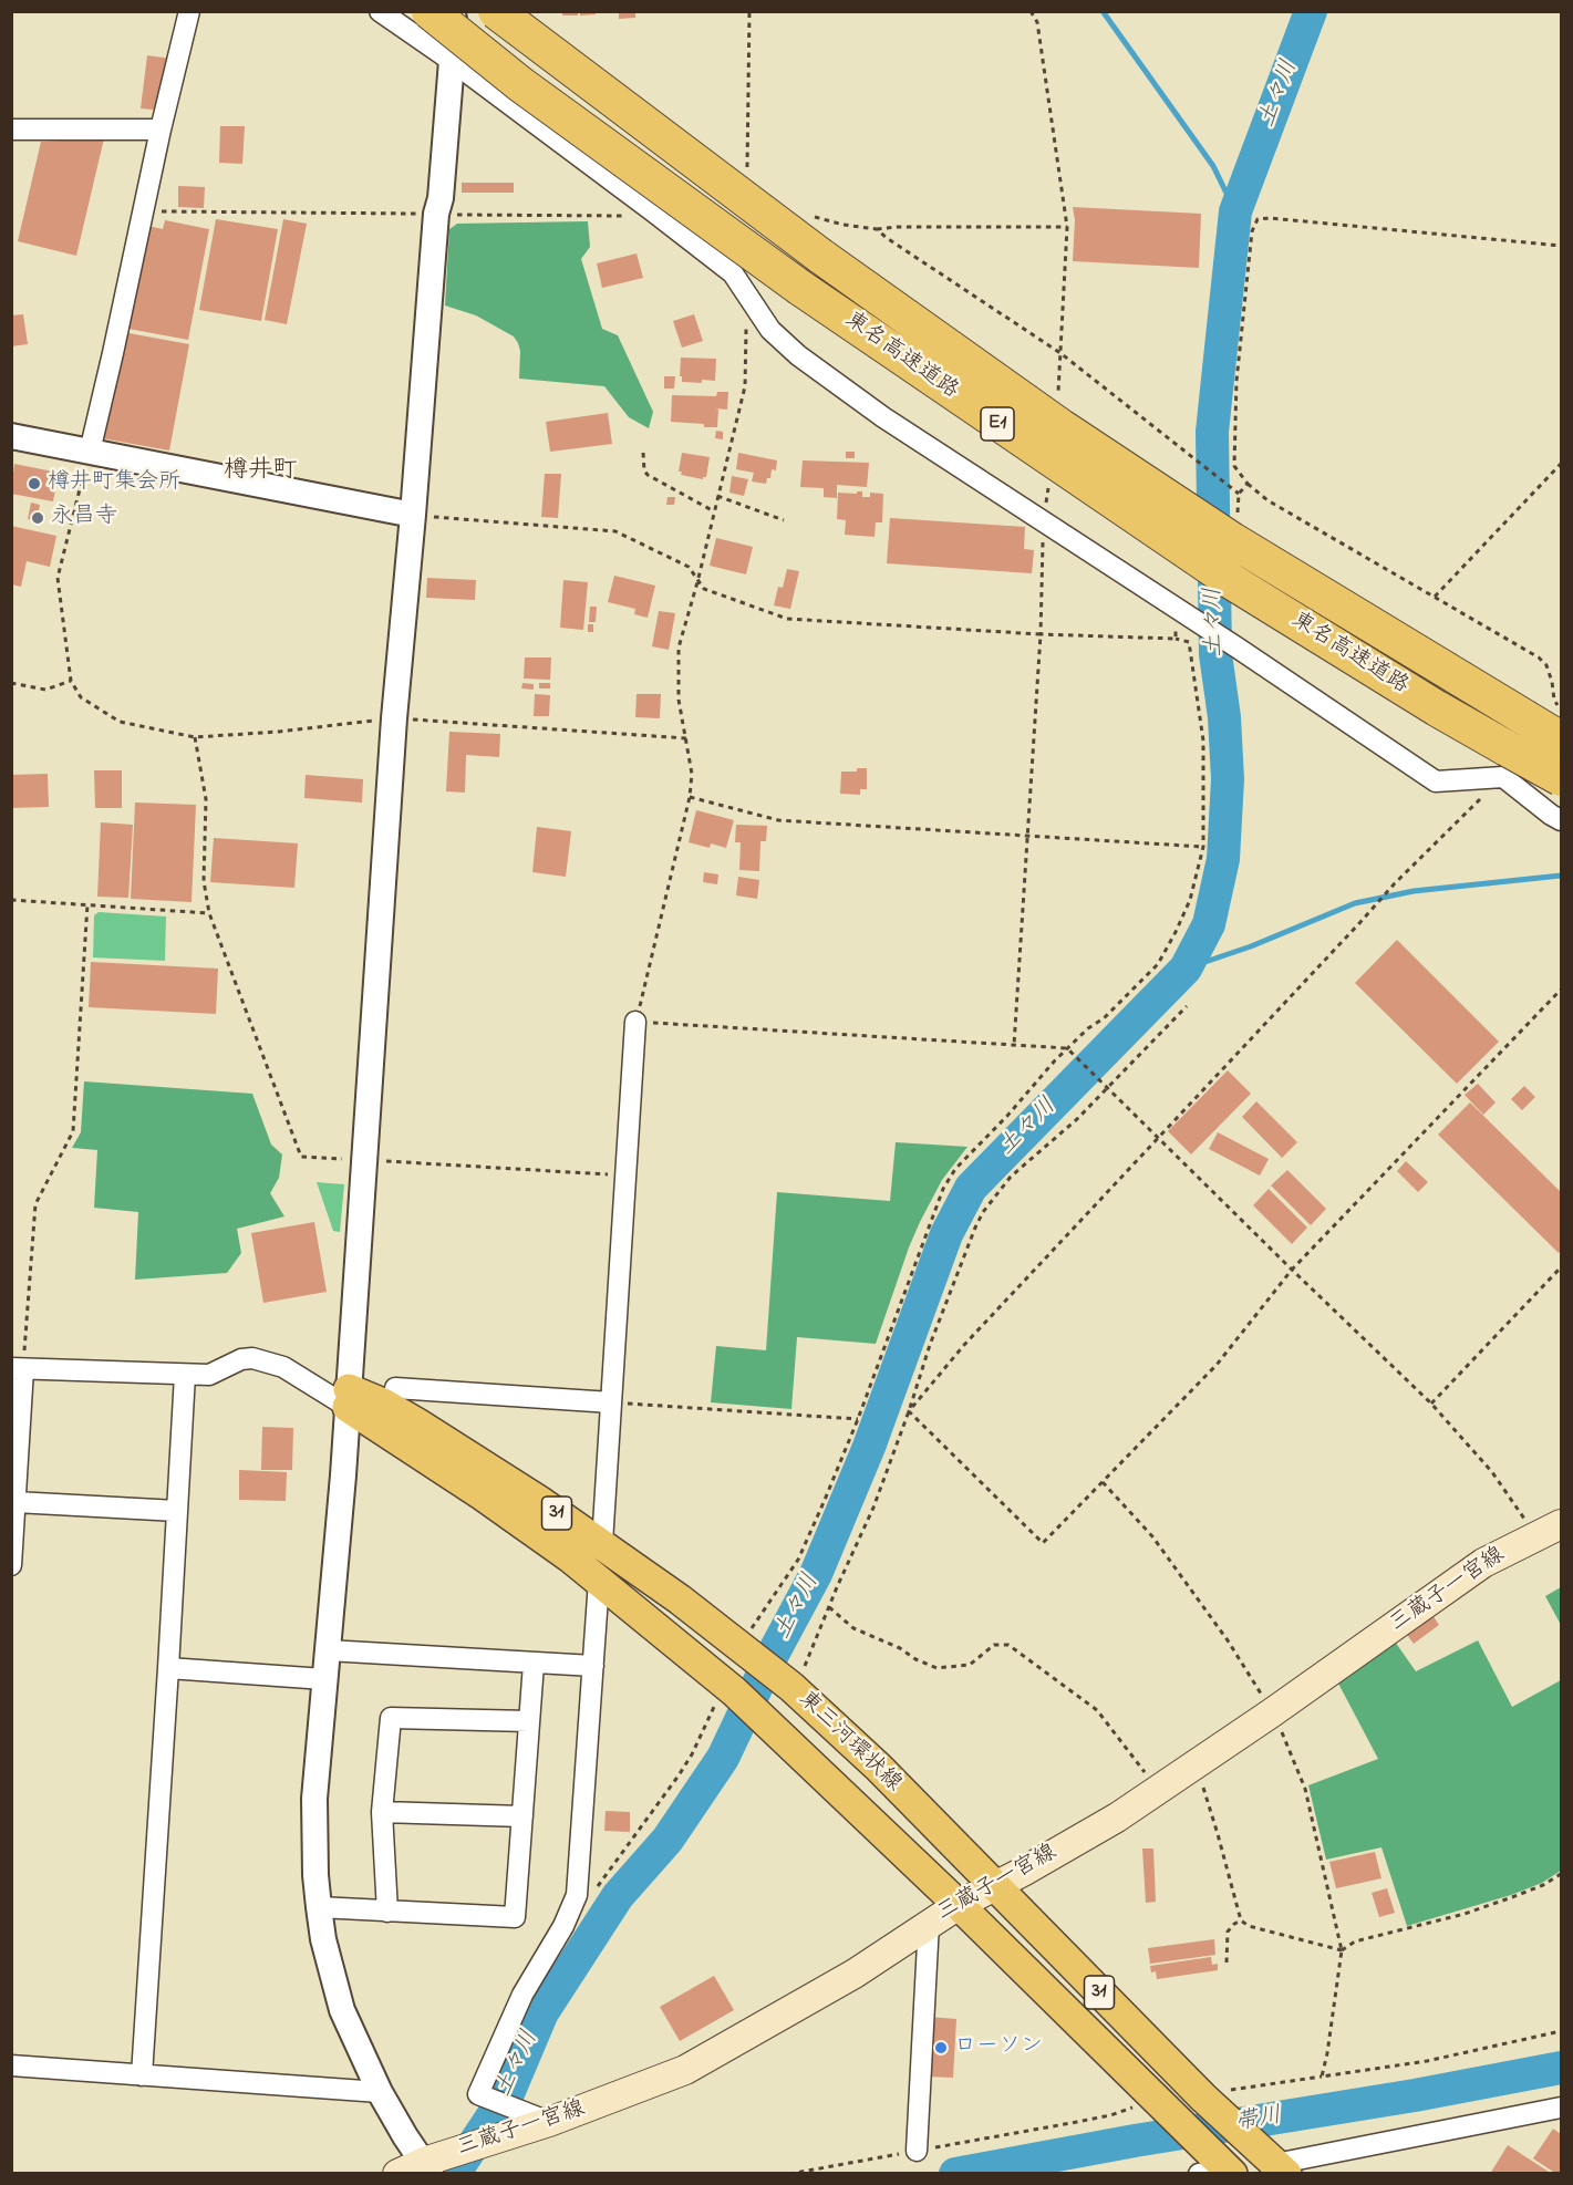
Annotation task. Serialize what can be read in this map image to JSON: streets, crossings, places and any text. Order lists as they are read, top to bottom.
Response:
{
  "streets": {
    "highway": ["東名高速道路", "E1"],
    "main road": ["31", "三蔵子一宮線", "東三河環状線"]
  },
  "crossings": [
    ["三蔵子一宮線", "東三河環状線"]
  ],
  "districts": ["樽井町"],
  "water": ["土々川", "帯川"],
  "places": ["樽井町集会所", "永昌寺", "ローソン"]
}
